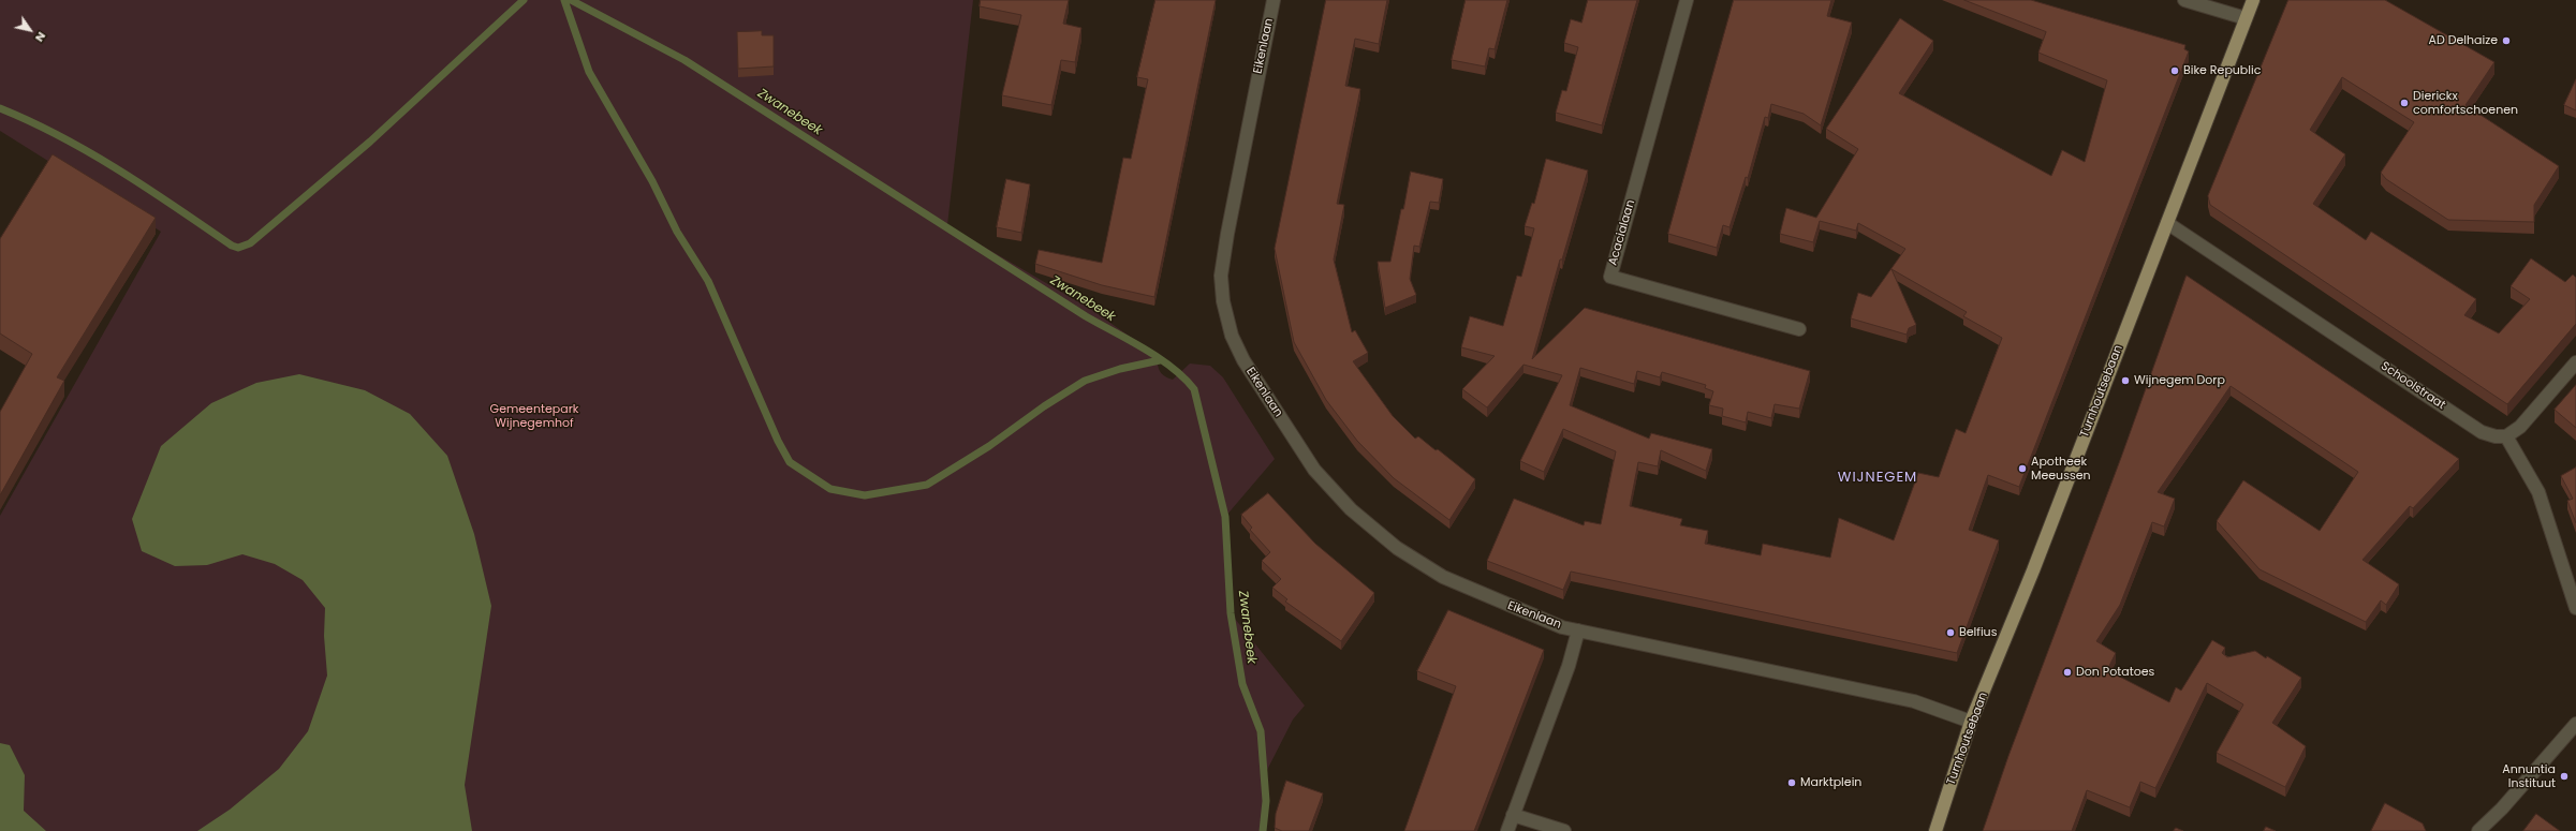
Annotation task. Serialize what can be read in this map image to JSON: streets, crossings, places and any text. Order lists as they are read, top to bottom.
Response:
{
  "streets": {
    "main road": ["Turnhoutsebaan"],
    "street": ["Eikenlaan", "Acacialaan", "Schoolstraat"]
  },
  "crossings": [
    ["Schoolstraat", "Turnhoutsebaan"]
  ],
  "districts": ["WIJNEGEM"],
  "water": ["Zwanebeek"],
  "parks": ["Gemeentepark Wijnegemhof"],
  "places": [
    "AD Delhaize",
    "Bike Republic",
    "Dierickx comfortschoenen",
    "Wijnegem Dorp",
    "Apotheek Meeussen",
    "Belfius",
    "Don Potatoes",
    "Annuntia Instituut",
    "Marktplein"
  ],
  "north": "bottom right"
}
